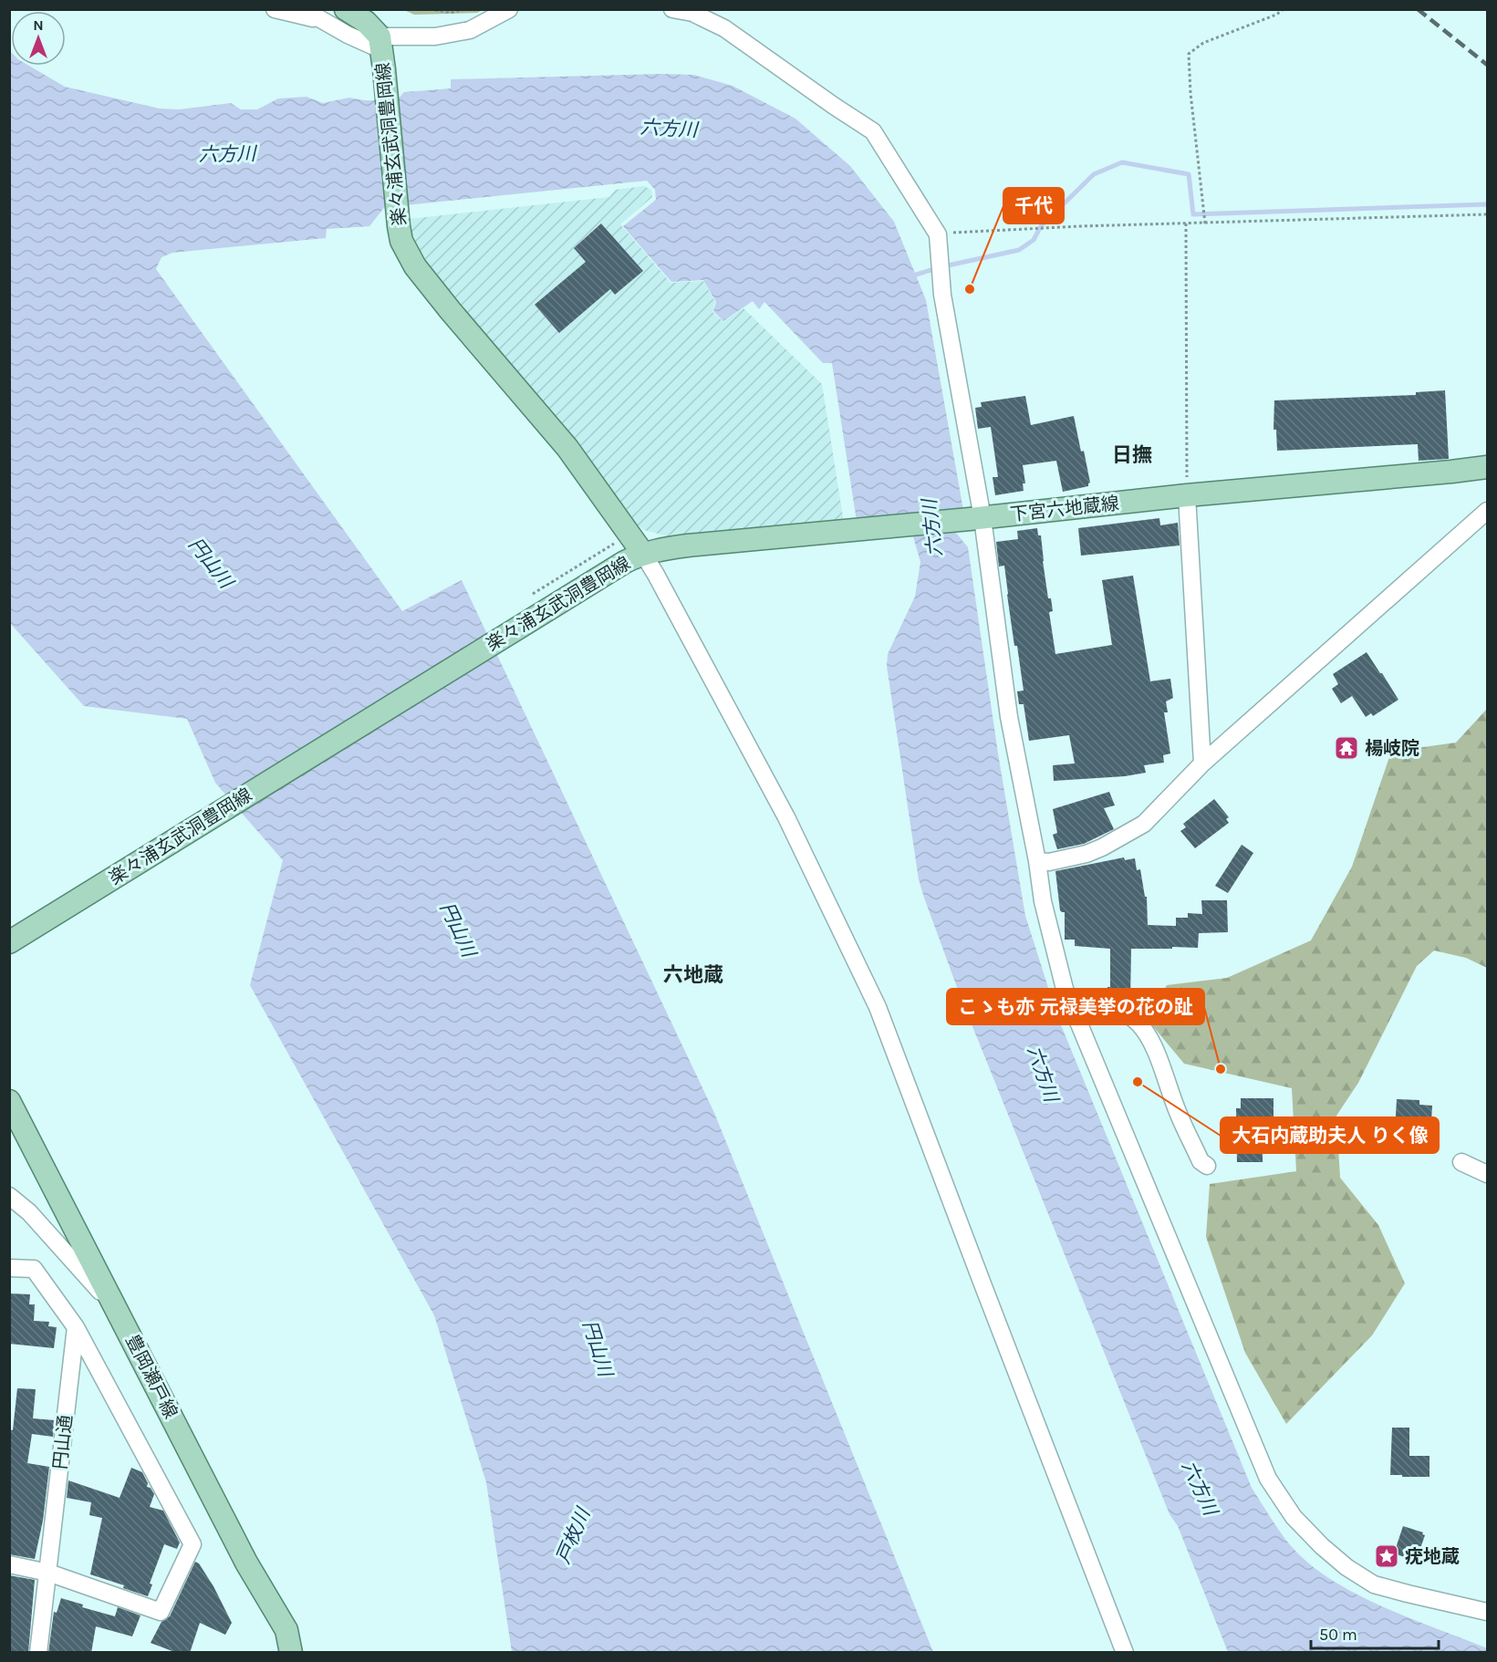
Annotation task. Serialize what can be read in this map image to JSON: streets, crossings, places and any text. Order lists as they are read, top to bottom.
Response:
{
  "streets": {
    "main road": ["楽々浦玄武洞豊岡線", "下宮六地蔵線", "豊岡瀬戸線"],
    "street": ["円山通"]
  },
  "crossings": [
    ["楽々浦玄武洞豊岡線", "下宮六地蔵線"]
  ],
  "districts": ["日撫", "六地蔵"],
  "water": ["六方川", "円山川", "戸枚川"],
  "places": {
    "other": ["千代", "こゝも亦 元禄美挙の花の趾", "大石内蔵助夫人 りく像"],
    "temple": ["楊岐院"],
    "place": ["疣地蔵"]
  },
  "scale_bar": "50 m",
  "north": "top"
}
